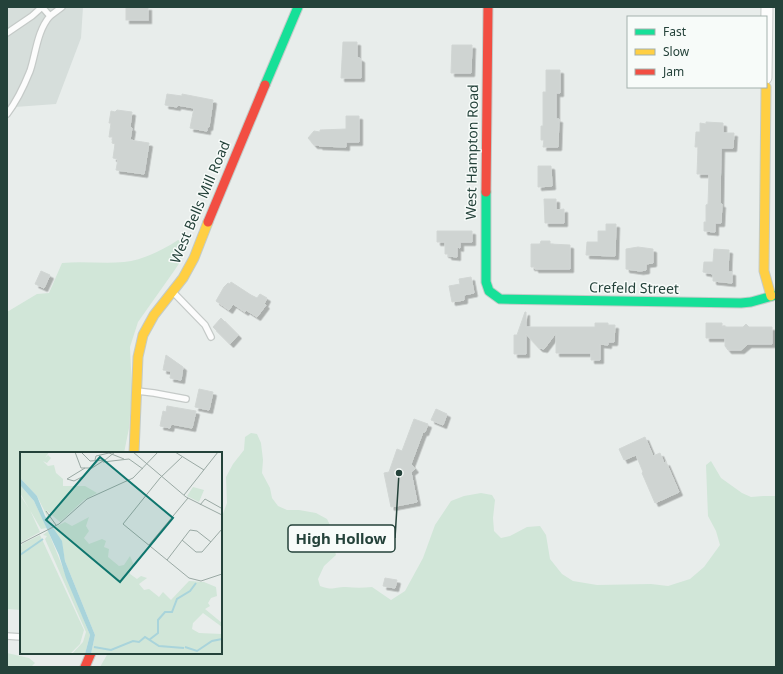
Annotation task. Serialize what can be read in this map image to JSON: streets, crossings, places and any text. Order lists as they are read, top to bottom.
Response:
{
  "streets": {
    "street": ["West Hampton Road", "West Bells Mill Road", "Crefeld Street"]
  },
  "crossings": [
    ["West Hampton Road", "Crefeld Street"]
  ],
  "places": ["High Hollow"],
  "legend": ["Fast", "Slow", "Jam"]
}
